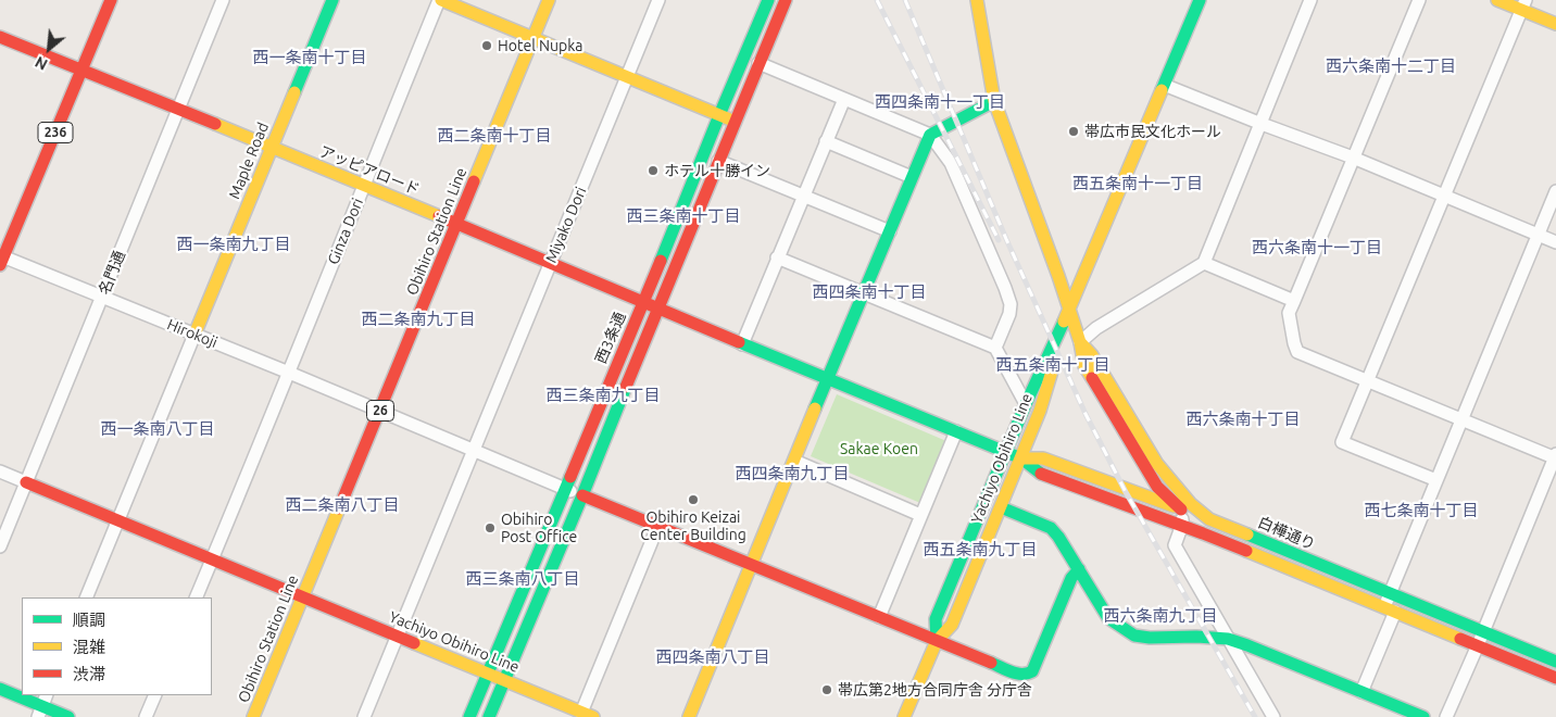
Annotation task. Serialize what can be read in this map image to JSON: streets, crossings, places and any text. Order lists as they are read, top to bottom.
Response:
{
  "streets": {
    "main road": [
      "236",
      "Maple Road",
      "アッピアロード",
      "Obihiro Station Line",
      "西3条通",
      "26",
      "Yachiyo Obihiro Line",
      "白樺通り"
    ],
    "street": [
      "Miyako Dori",
      "Ginza Dori",
      "名門通",
      "Hirokoji"
    ]
  },
  "crossings": [
    ["236", "アッピアロード"],
    ["236", "Hirokoji"],
    ["Maple Road", "アッピアロード"],
    ["Maple Road", "Hirokoji"],
    ["アッピアロード", "Miyako Dori"],
    ["アッピアロード", "Ginza Dori"],
    ["アッピアロード", "Obihiro Station Line"],
    ["アッピアロード", "名門通"],
    ["アッピアロード", "西3条通"],
    ["アッピアロード", "Yachiyo Obihiro Line"],
    ["Miyako Dori", "Hirokoji"],
    ["Miyako Dori", "Yachiyo Obihiro Line"],
    ["Ginza Dori", "Hirokoji"],
    ["Ginza Dori", "Yachiyo Obihiro Line"],
    ["Obihiro Station Line", "Hirokoji"],
    ["Obihiro Station Line", "Yachiyo Obihiro Line"],
    ["名門通", "Hirokoji"],
    ["名門通", "Yachiyo Obihiro Line"],
    ["Hirokoji", "西3条通"],
    ["西3条通", "Yachiyo Obihiro Line"],
    ["Yachiyo Obihiro Line", "白樺通り"]
  ],
  "districts": [
    "西一条南十丁目",
    "西六条南十二丁目",
    "西四条南十一丁目",
    "西二条南十丁目",
    "西五条南十一丁目",
    "西三条南十丁目",
    "西一条南九丁目",
    "西六条南十一丁目",
    "西四条南十丁目",
    "西二条南九丁目",
    "西五条南十丁目",
    "西三条南九丁目",
    "西六条南十丁目",
    "西一条南八丁目",
    "西四条南九丁目",
    "西二条南八丁目",
    "西七条南十丁目",
    "西五条南九丁目",
    "西三条南八丁目",
    "西六条南九丁目",
    "西四条南八丁目"
  ],
  "parks": ["Sakae Koen"],
  "places": [
    "Hotel Nupka",
    "帯広市民文化ホール",
    "ホテル十勝イン",
    "Obihiro Keizai Center Building",
    "Obihiro Post Office",
    "帯広第2地方合同庁舎 分庁舎"
  ],
  "legend": ["順調", "混雑", "渋滞"],
  "north": "bottom left"
}
